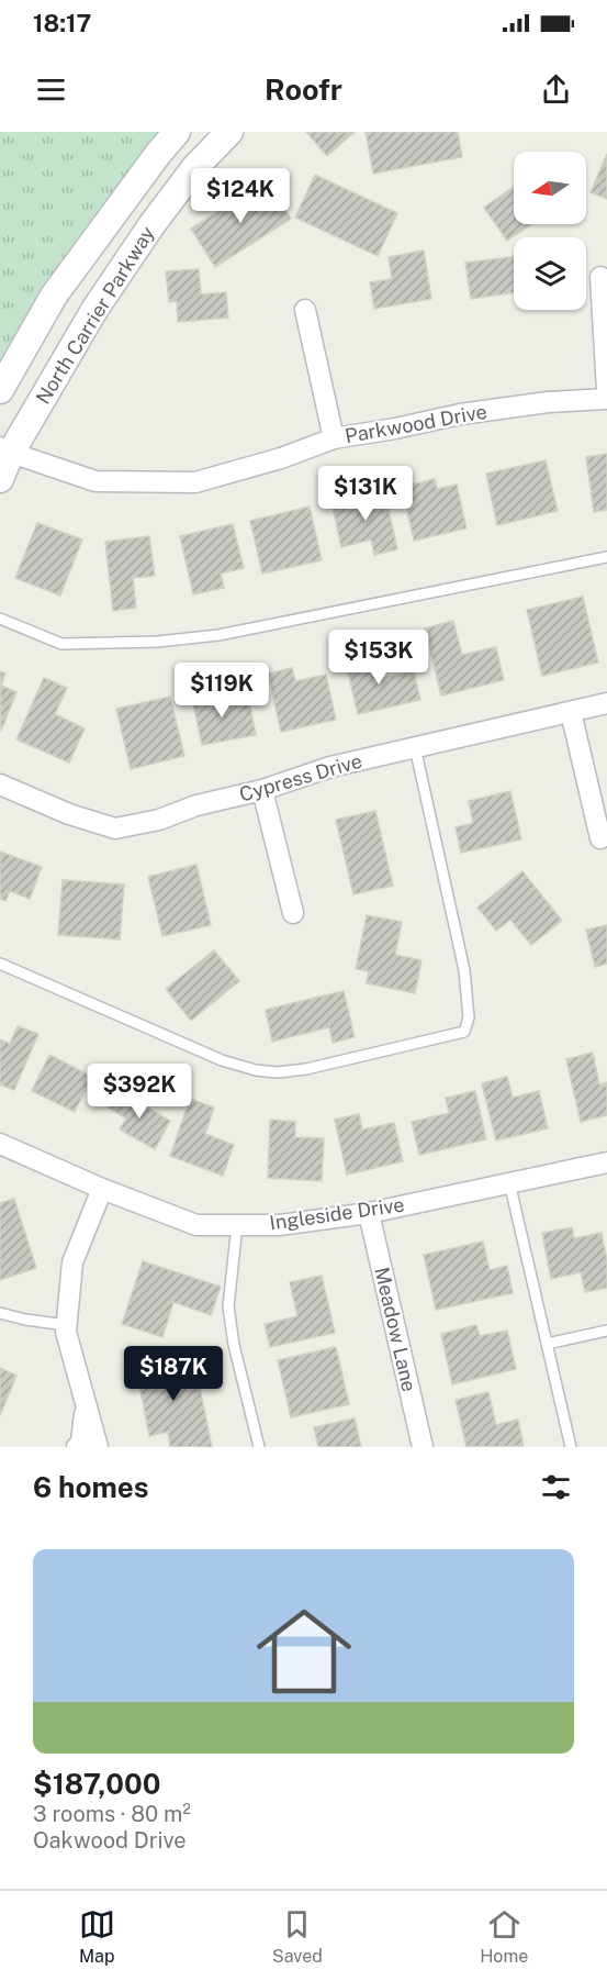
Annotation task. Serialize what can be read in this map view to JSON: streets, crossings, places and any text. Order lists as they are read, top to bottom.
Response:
{
  "streets": {
    "main road": ["North Carrier Parkway"],
    "street": [
      "Parkwood Drive",
      "Cypress Drive",
      "Ingleside Drive",
      "Meadow Lane"
    ]
  },
  "crossings": [
    ["North Carrier Parkway", "Parkwood Drive"],
    ["Ingleside Drive", "Meadow Lane"]
  ],
  "north": "left",
  "page": {
    "status": "18:17",
    "header": "Roofr",
    "price": [
      "$124K",
      "$131K",
      "$153K",
      "$119K",
      "$392K",
      "$187K"
    ],
    "heading": "6 homes",
    "list": [
      {
        "name": "$187,000",
        "note": "3 rooms · 80 m² · Oakwood Drive"
      }
    ],
    "tabs": ["Map", "Saved", "Home"]
  }
}
